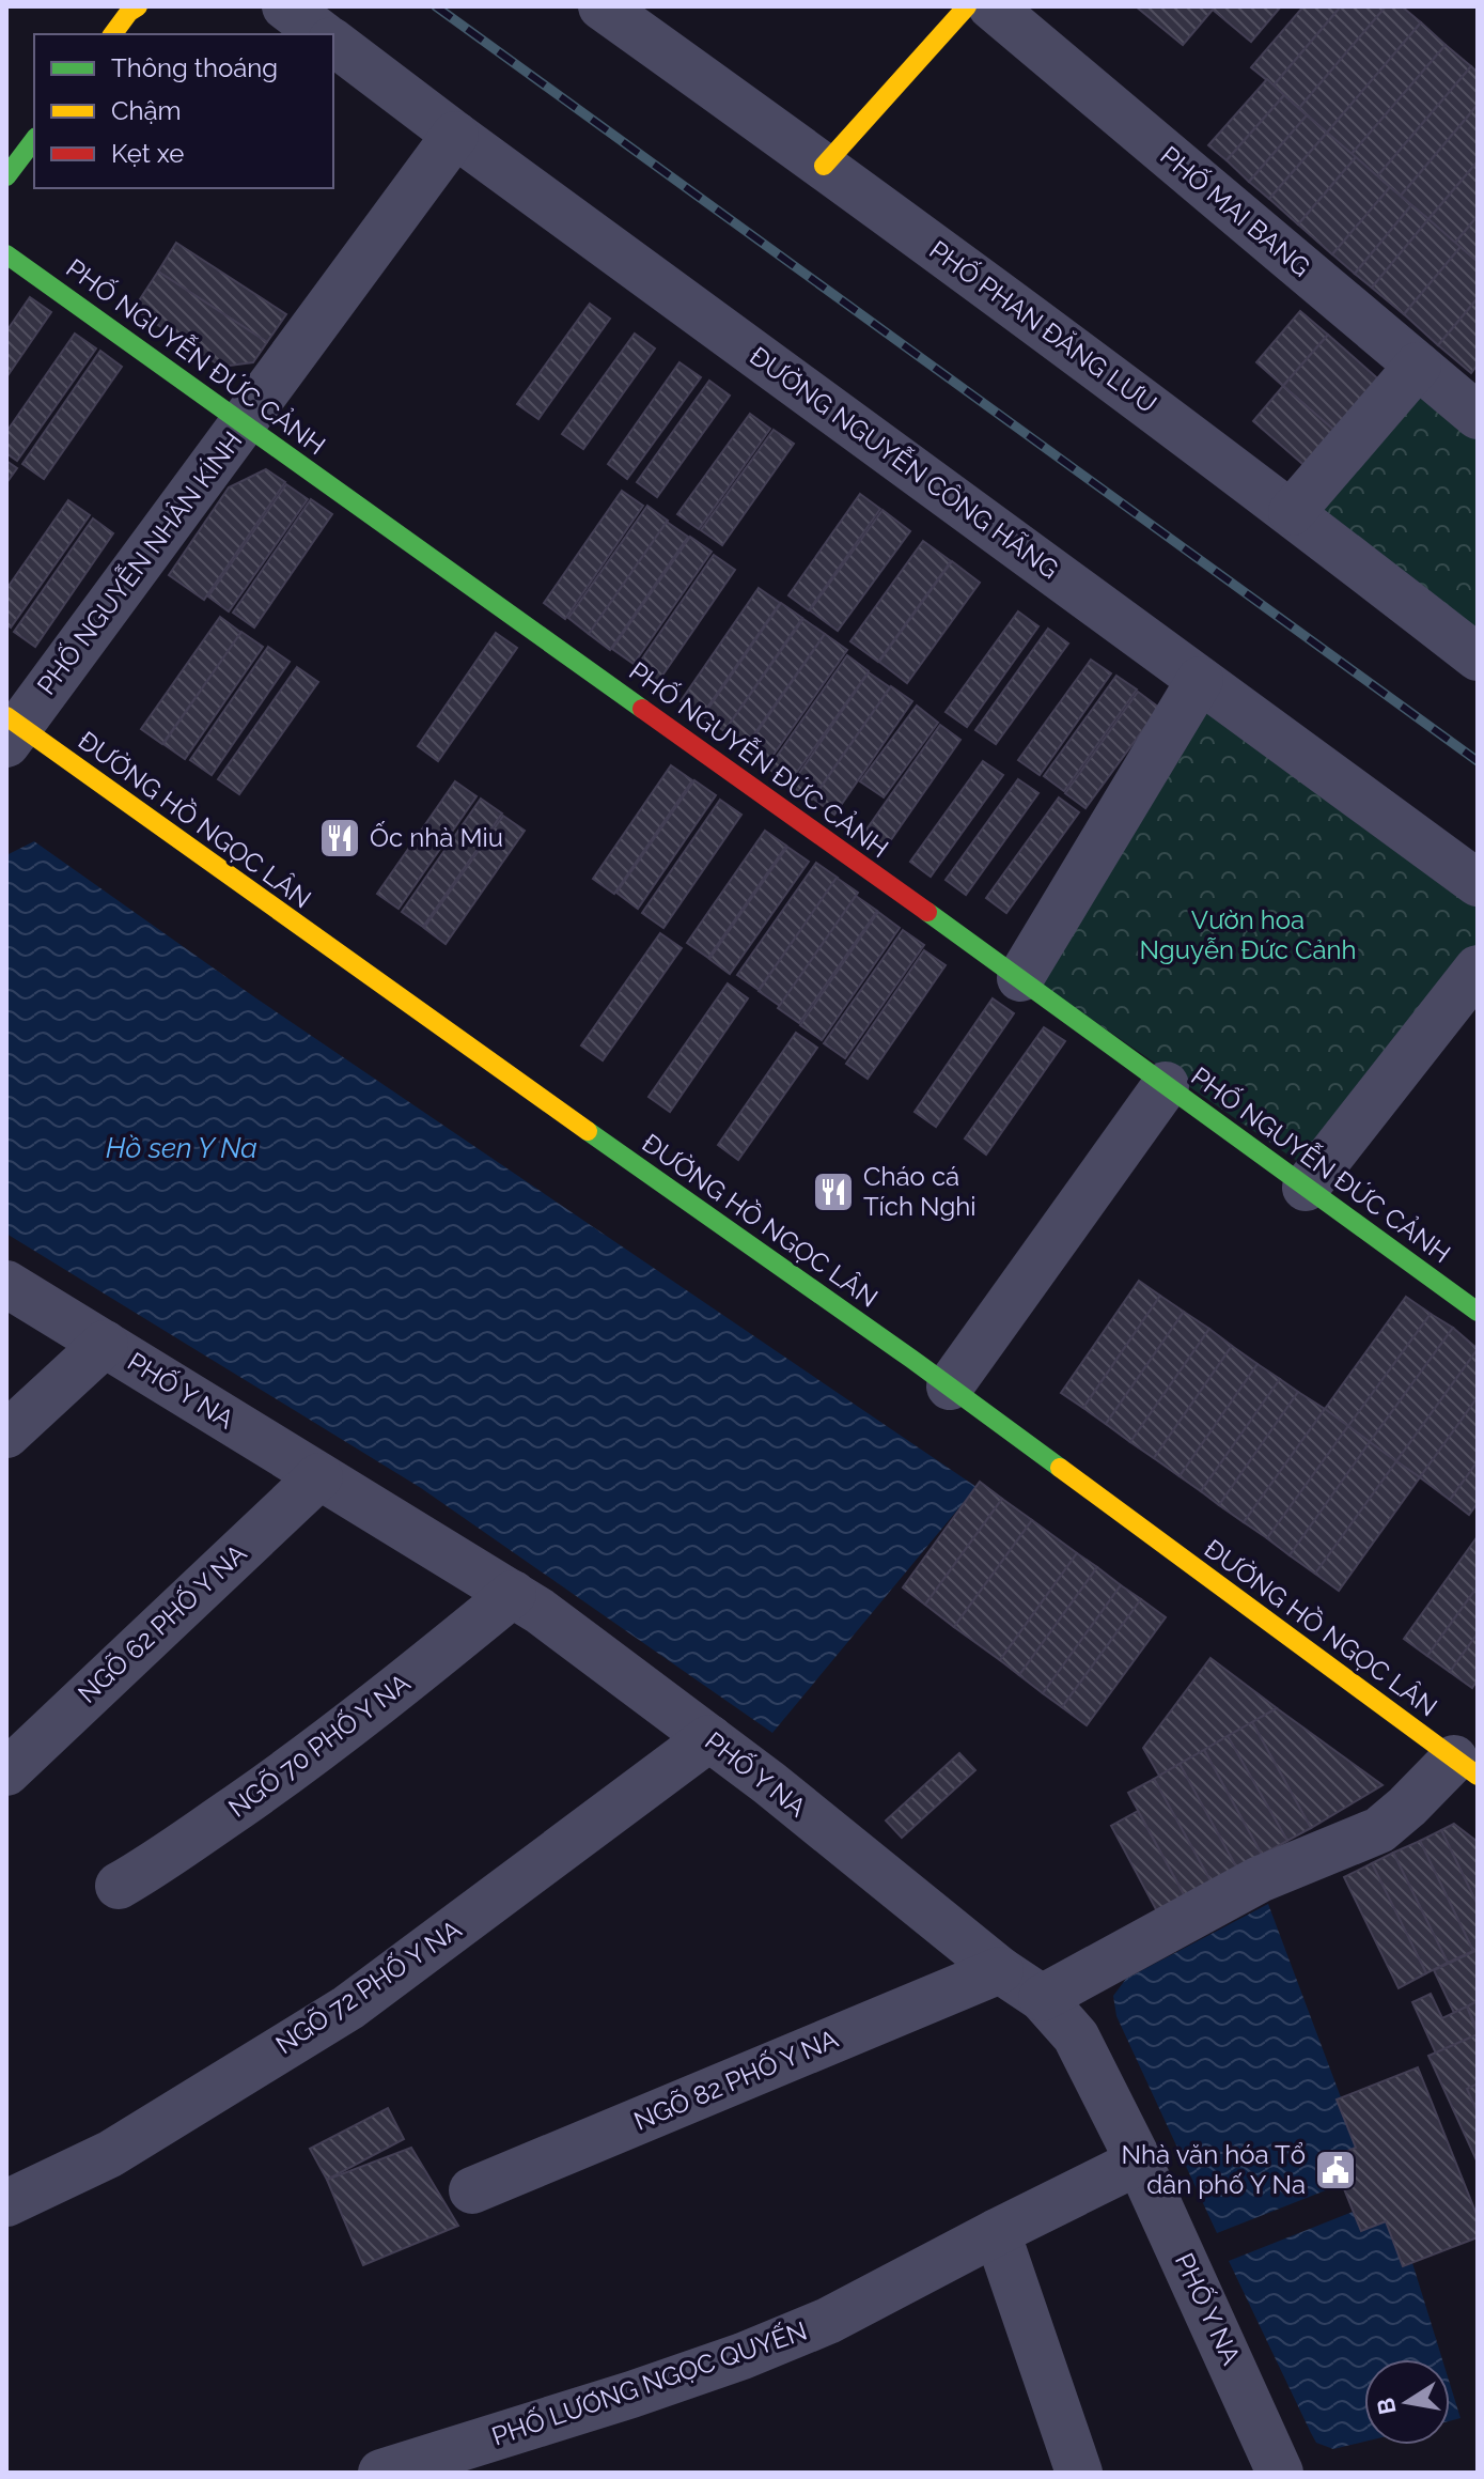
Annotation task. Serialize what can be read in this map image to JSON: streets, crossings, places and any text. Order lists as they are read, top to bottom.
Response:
{
  "streets": {
    "street": [
      "PHỐ MAI BANG",
      "PHỐ PHAN ĐĂNG LƯU",
      "PHỐ NGUYỄN ĐỨC CẢNH",
      "ĐƯỜNG NGUYỄN CÔNG HÃNG",
      "PHỐ NGUYỄN NHÂN KÍNH",
      "ĐƯỜNG HỒ NGỌC LÂN",
      "PHỐ Y NA",
      "NGÕ 62 PHỐ Y NA",
      "NGÕ 70 PHỐ Y NA",
      "NGÕ 72 PHỐ Y NA",
      "NGÕ 82 PHỐ Y NA",
      "PHỐ LƯƠNG NGỌC QUYẾN"
    ]
  },
  "crossings": [
    ["PHỐ NGUYỄN ĐỨC CẢNH", "PHỐ NGUYỄN NHÂN KÍNH"],
    ["ĐƯỜNG NGUYỄN CÔNG HÃNG", "PHỐ NGUYỄN NHÂN KÍNH"],
    ["PHỐ NGUYỄN NHÂN KÍNH", "ĐƯỜNG HỒ NGỌC LÂN"],
    ["PHỐ Y NA", "NGÕ 62 PHỐ Y NA"],
    ["PHỐ Y NA", "NGÕ 70 PHỐ Y NA"],
    ["PHỐ Y NA", "NGÕ 72 PHỐ Y NA"],
    ["PHỐ Y NA", "NGÕ 82 PHỐ Y NA"],
    ["PHỐ Y NA", "PHỐ LƯƠNG NGỌC QUYẾN"]
  ],
  "water": ["Hồ sen Y Na"],
  "parks": ["Vườn hoa Nguyễn Đức Cảnh"],
  "places": {
    "restaurant": ["Ốc nhà Miu", "Cháo cá Tích Nghi"],
    "public building": ["Nhà văn hóa Tổ dân phố Y Na"]
  },
  "legend": ["Thông thoáng", "Chậm", "Kẹt xe"],
  "north": "left"
}
